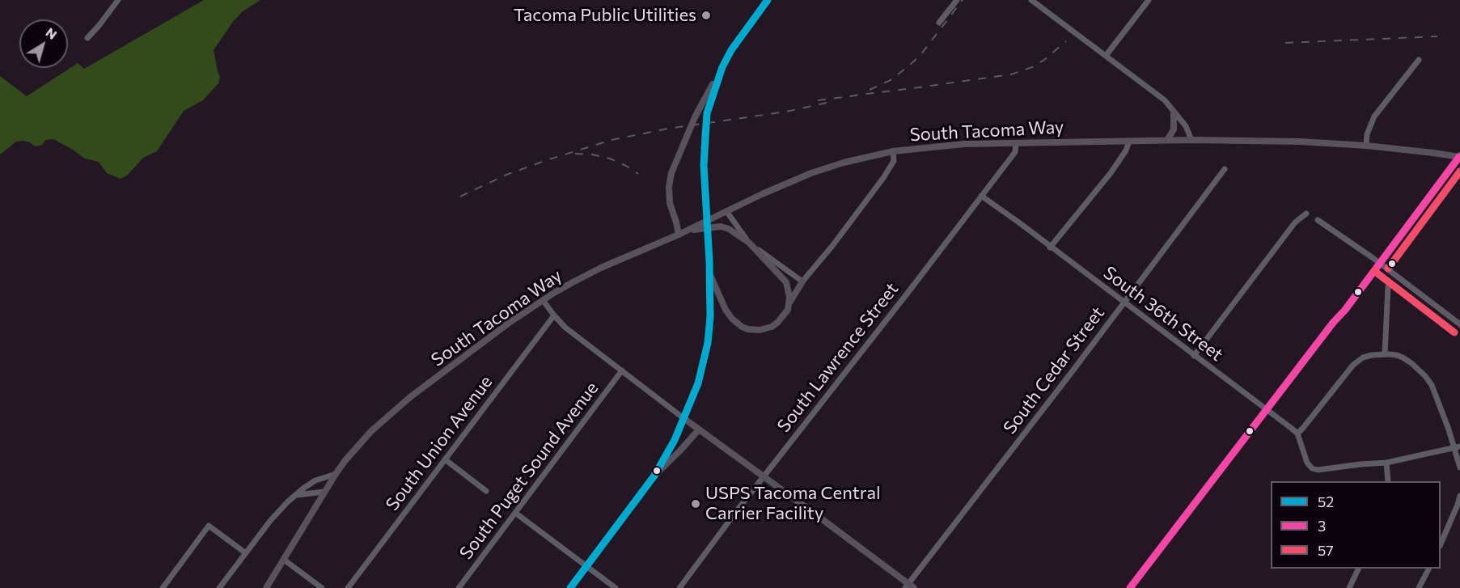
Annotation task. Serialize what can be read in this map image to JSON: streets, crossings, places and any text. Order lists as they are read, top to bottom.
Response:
{
  "streets": {
    "main road": ["South Tacoma Way"],
    "street": [
      "South 36th Street",
      "South Lawrence Street",
      "South Cedar Street",
      "South Union Avenue",
      "South Puget Sound Avenue"
    ]
  },
  "crossings": [
    ["South Tacoma Way", "South Lawrence Street"],
    ["South 36th Street", "South Lawrence Street"],
    ["South 36th Street", "South Cedar Street"]
  ],
  "places": ["Tacoma Public Utilities", "USPS Tacoma Central Carrier Facility"],
  "lines": ["transit line 52", "transit line 3", "transit line 57"],
  "legend": ["52", "3", "57"],
  "north": "top right"
}
